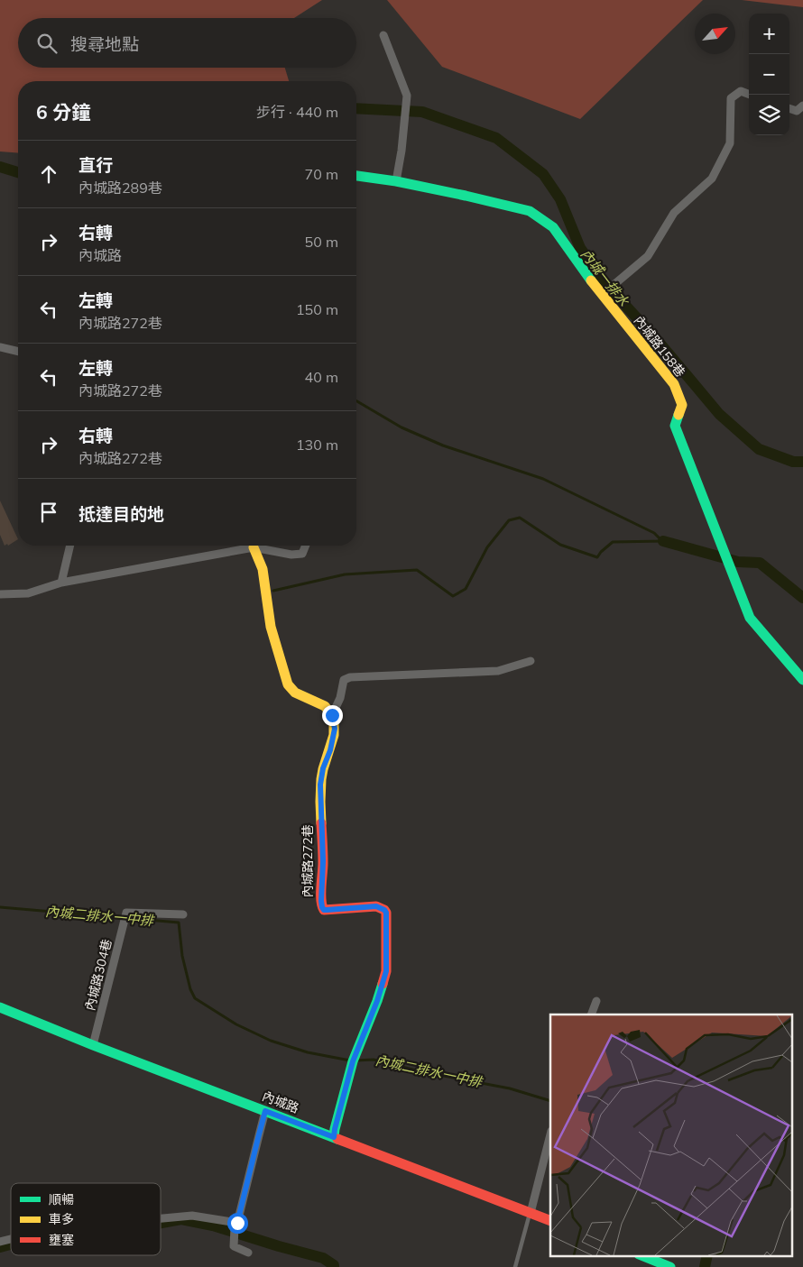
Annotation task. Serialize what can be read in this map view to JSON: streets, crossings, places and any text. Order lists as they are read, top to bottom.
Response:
{
  "streets": {
    "street": [
      "內城路158巷",
      "內城路272巷",
      "內城路304巷",
      "內城路"
    ]
  },
  "crossings": [
    ["內城路272巷", "內城路"],
    ["內城路304巷", "內城路"]
  ],
  "water": ["內城一排水", "內城二排水一中排"],
  "legend": ["順暢", "車多", "壅塞"],
  "north": "top right",
  "page": {
    "map_buttons": ["+", "−"],
    "search": "搜尋地點",
    "heading": ["6 分鐘", "步行 · 440 m"],
    "list": [
      ["直行", "內城路289巷", "70 m"],
      ["右轉", "內城路", "50 m"],
      ["左轉", "內城路272巷", "150 m"],
      ["左轉", "內城路272巷", "40 m"],
      ["右轉", "內城路272巷", "130 m"],
      "抵達目的地"
    ]
  }
}
